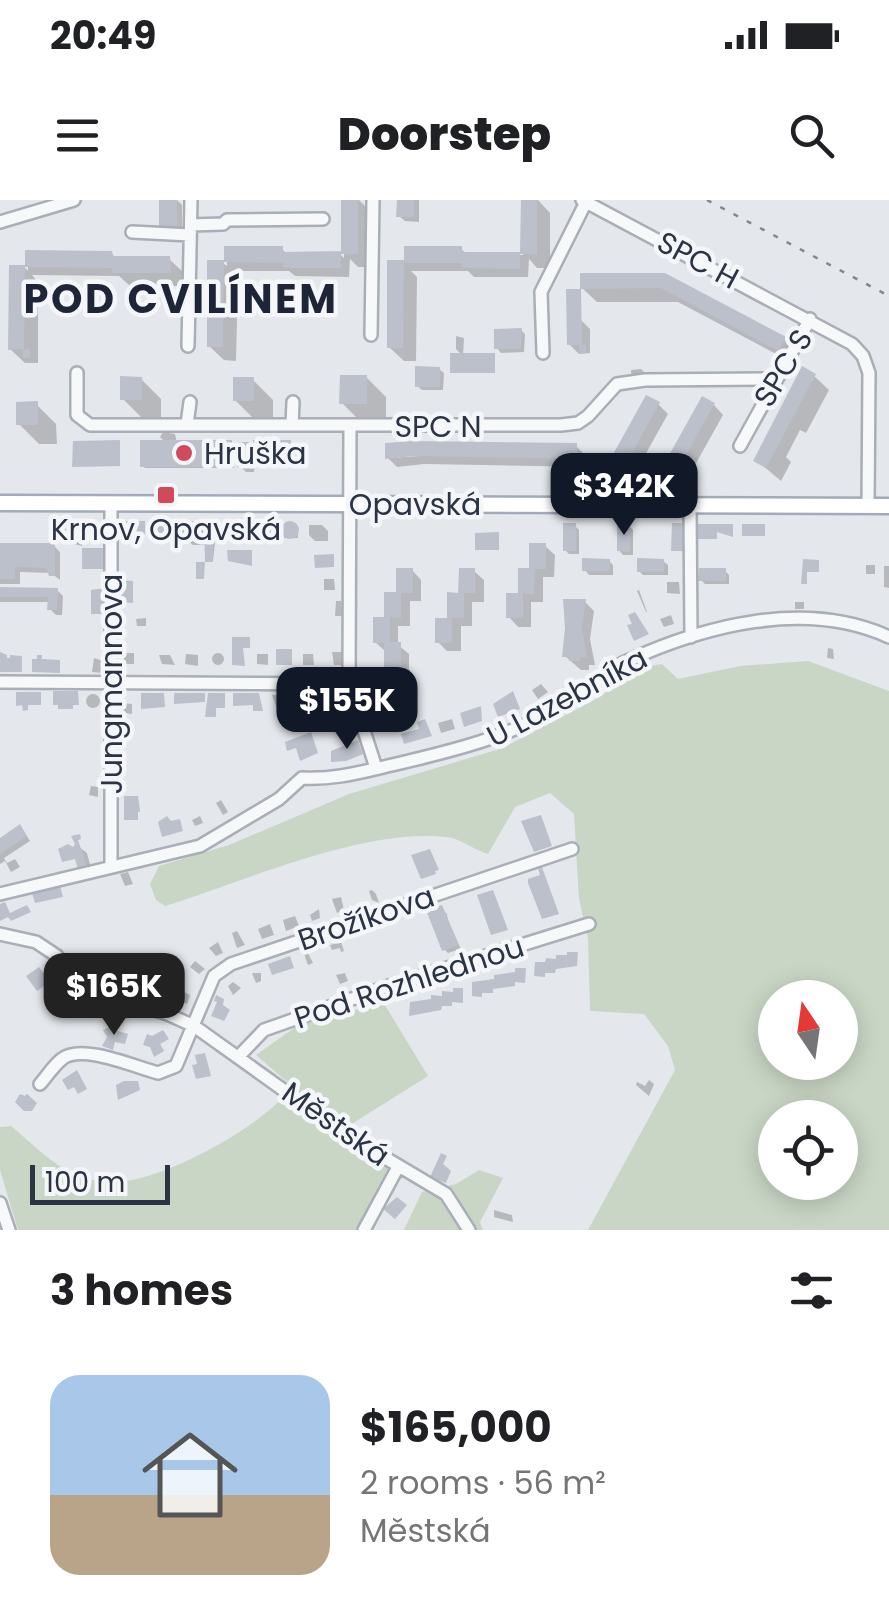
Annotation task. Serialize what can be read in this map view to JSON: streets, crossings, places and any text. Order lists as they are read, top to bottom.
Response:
{
  "streets": {
    "main road": ["Opavská"],
    "street": [
      "SPC H",
      "SPC S",
      "SPC N",
      "Jungmannova",
      "U Lazebníka",
      "Brožíkova",
      "Pod Rozhlednou",
      "Městská"
    ]
  },
  "crossings": [
    ["SPC H", "SPC S"],
    ["SPC S", "SPC N"],
    ["SPC S", "Opavská"],
    ["Opavská", "Jungmannova"],
    ["Jungmannova", "U Lazebníka"],
    ["Brožíkova", "Městská"],
    ["Pod Rozhlednou", "Městská"]
  ],
  "districts": ["POD CVILÍNEM"],
  "places": {
    "other": ["Hruška"],
    "transit": ["Krnov, Opavská"]
  },
  "scale_bar": "100 m",
  "north": "top",
  "page": {
    "status": "20:49",
    "header": "Doorstep",
    "price": ["$342K", "$155K", "$165K"],
    "scale": "100 m",
    "heading": "3 homes",
    "list": [
      {
        "name": "$165,000",
        "note": "2 rooms · 56 m² · Městská"
      }
    ]
  }
}
